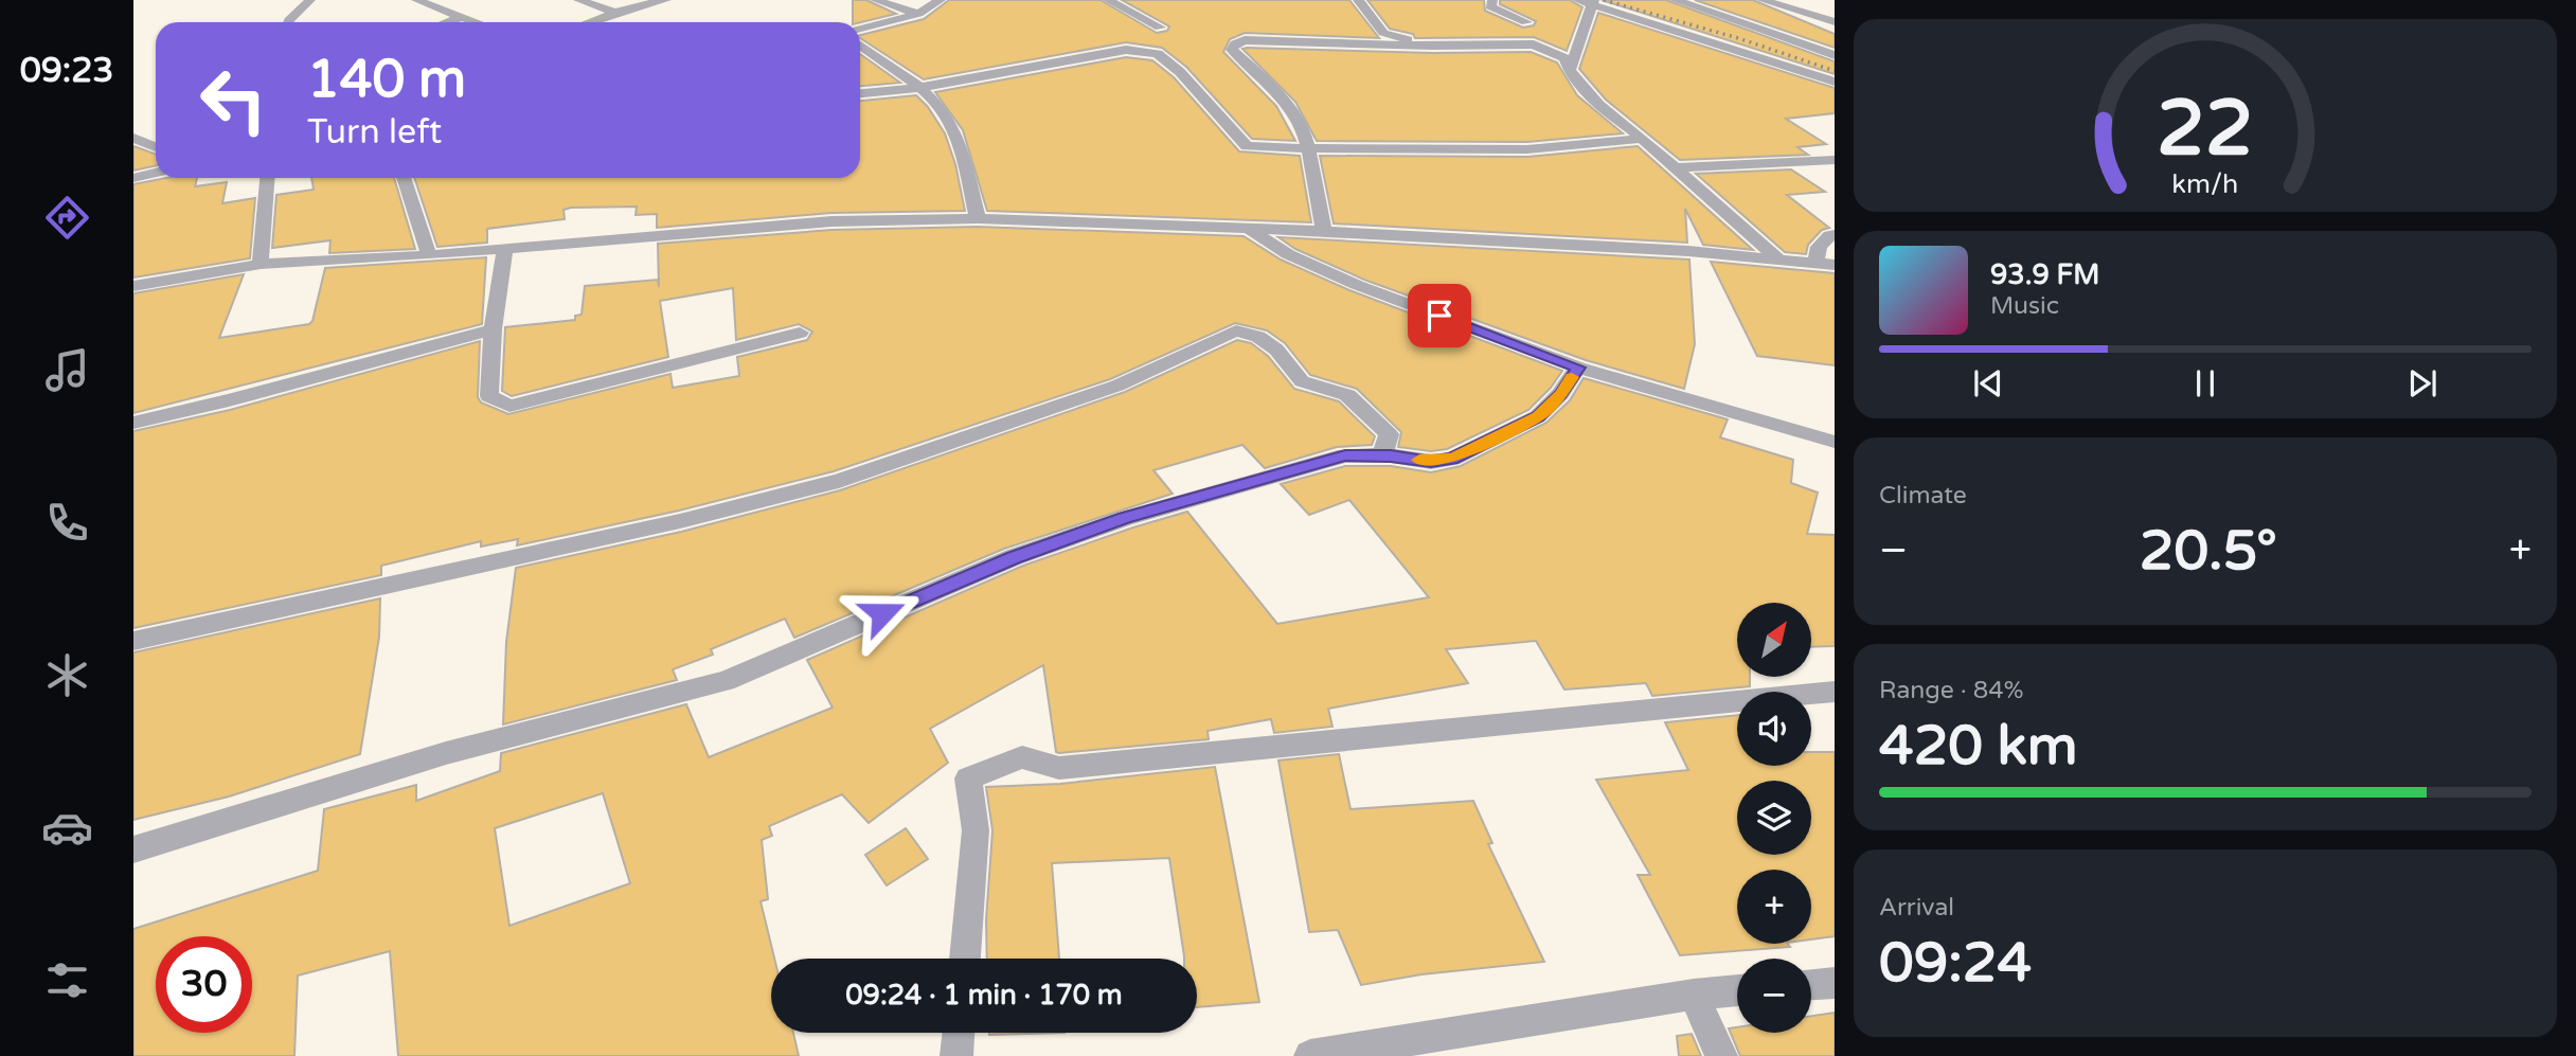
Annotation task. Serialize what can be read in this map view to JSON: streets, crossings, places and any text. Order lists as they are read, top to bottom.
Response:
{
  "north": "top right",
  "page": {
    "tabs": "09:23",
    "turn": ["140 m", "Turn left"],
    "song": ["93.9 FM", "Music"],
    "tile": [
      "Climate",
      ["Range · 84%", "420 km"],
      ["Arrival", "09:24"]
    ],
    "heat": ["−", "20.5°", "+"],
    "map_buttons": ["+", "−"],
    "limit": "30",
    "trip": "09:24 · 1 min · 170 m",
    "gauge": ["22", "km/h"]
  }
}
